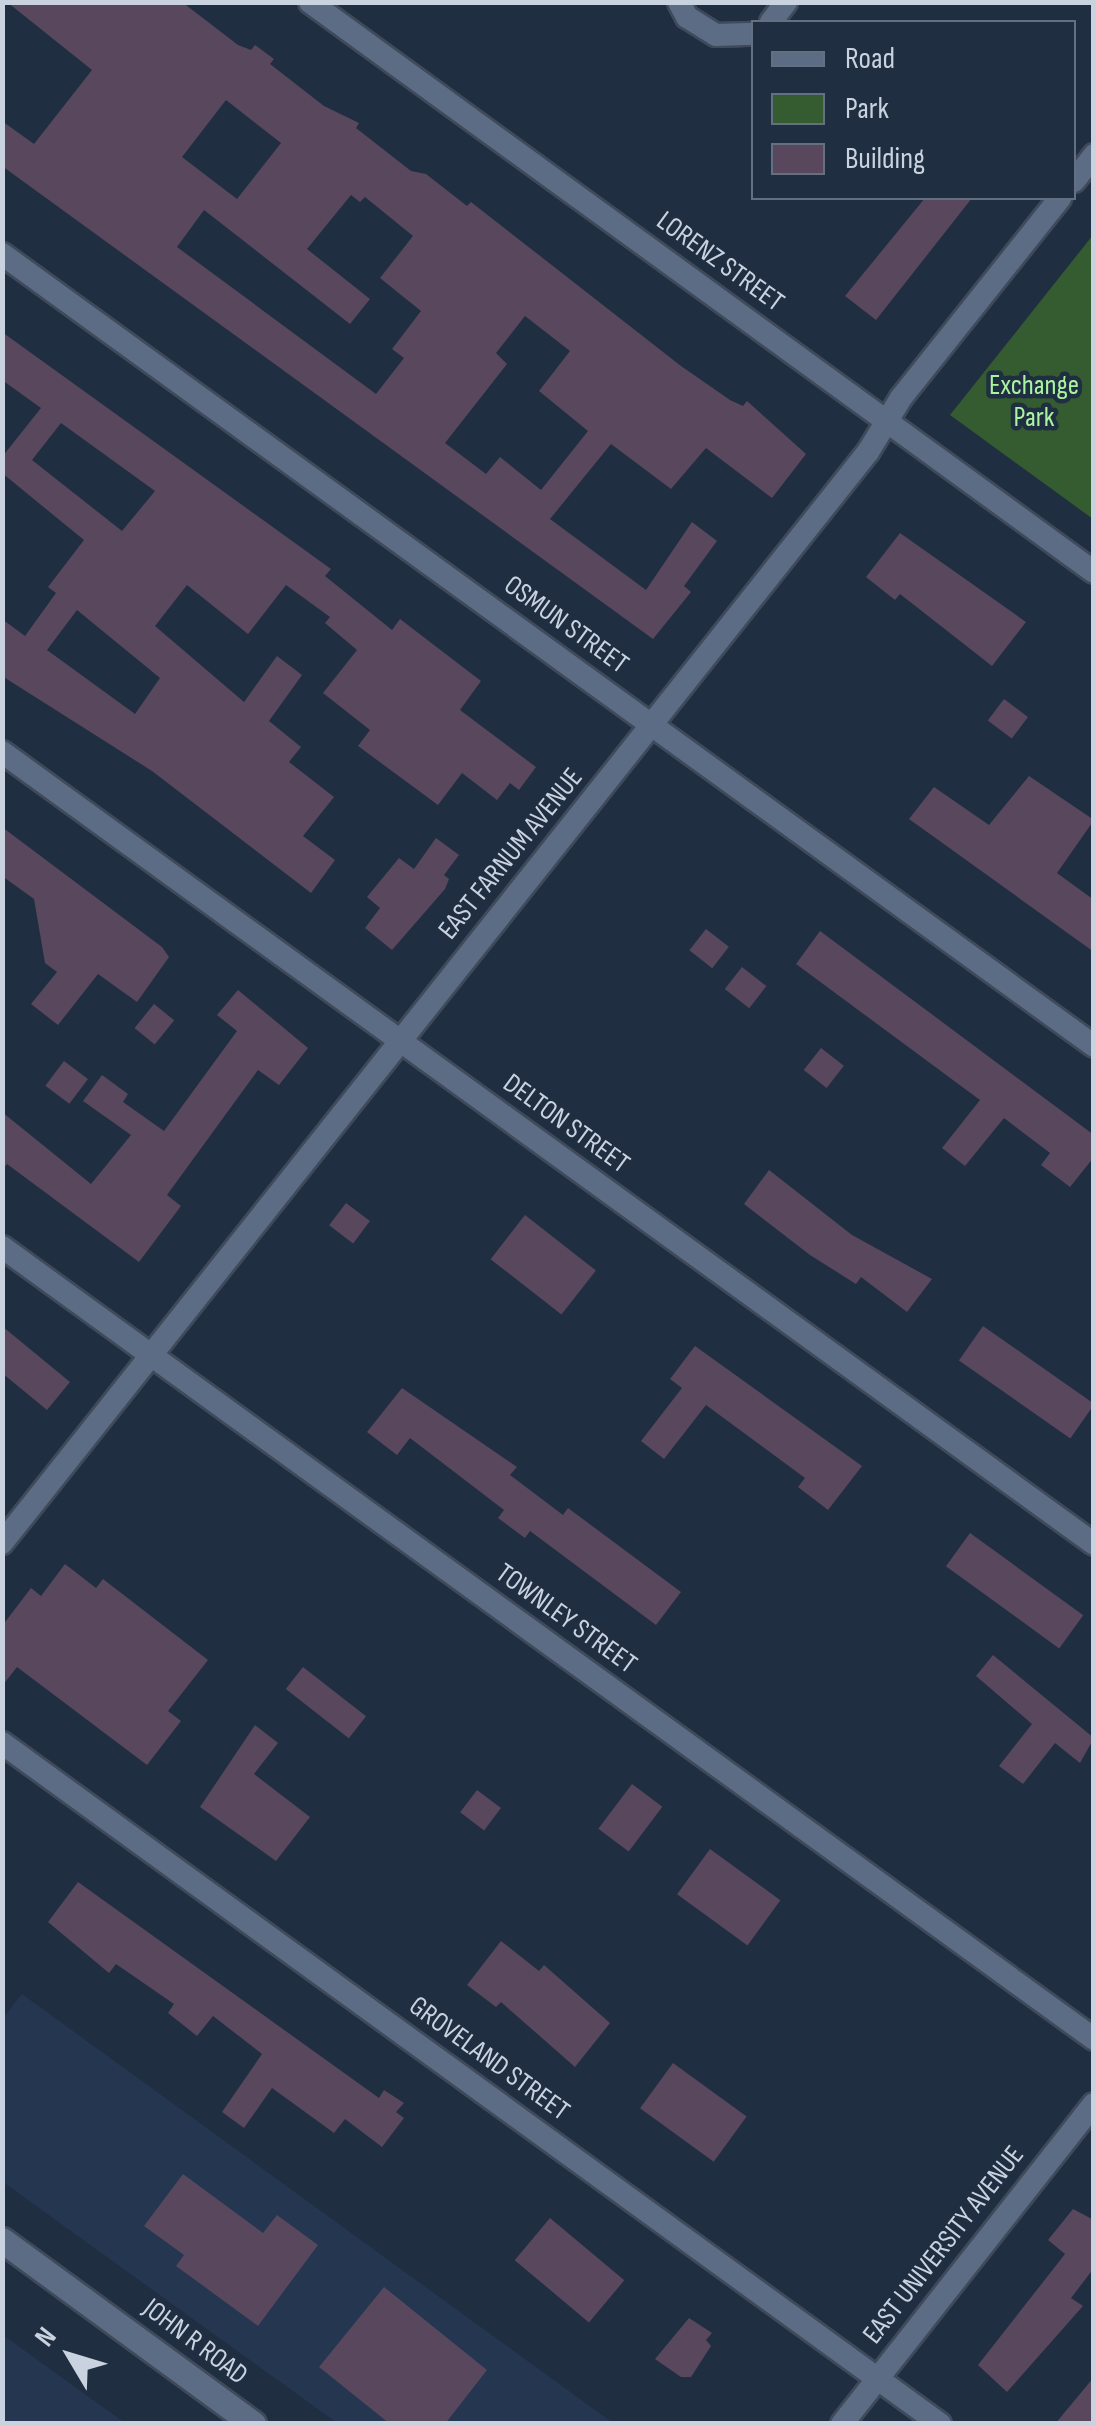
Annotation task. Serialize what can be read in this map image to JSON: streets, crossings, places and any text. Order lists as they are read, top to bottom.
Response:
{
  "streets": {
    "main road": ["JOHN R ROAD"],
    "street": [
      "LORENZ STREET",
      "OSMUN STREET",
      "EAST FARNUM AVENUE",
      "DELTON STREET",
      "TOWNLEY STREET",
      "GROVELAND STREET",
      "EAST UNIVERSITY AVENUE"
    ]
  },
  "crossings": [
    ["LORENZ STREET", "EAST FARNUM AVENUE"],
    ["OSMUN STREET", "EAST FARNUM AVENUE"],
    ["EAST FARNUM AVENUE", "DELTON STREET"],
    ["EAST FARNUM AVENUE", "TOWNLEY STREET"],
    ["GROVELAND STREET", "EAST UNIVERSITY AVENUE"]
  ],
  "parks": ["Exchange Park"],
  "legend": ["Road", "Park", "Building"],
  "north": "top left"
}
